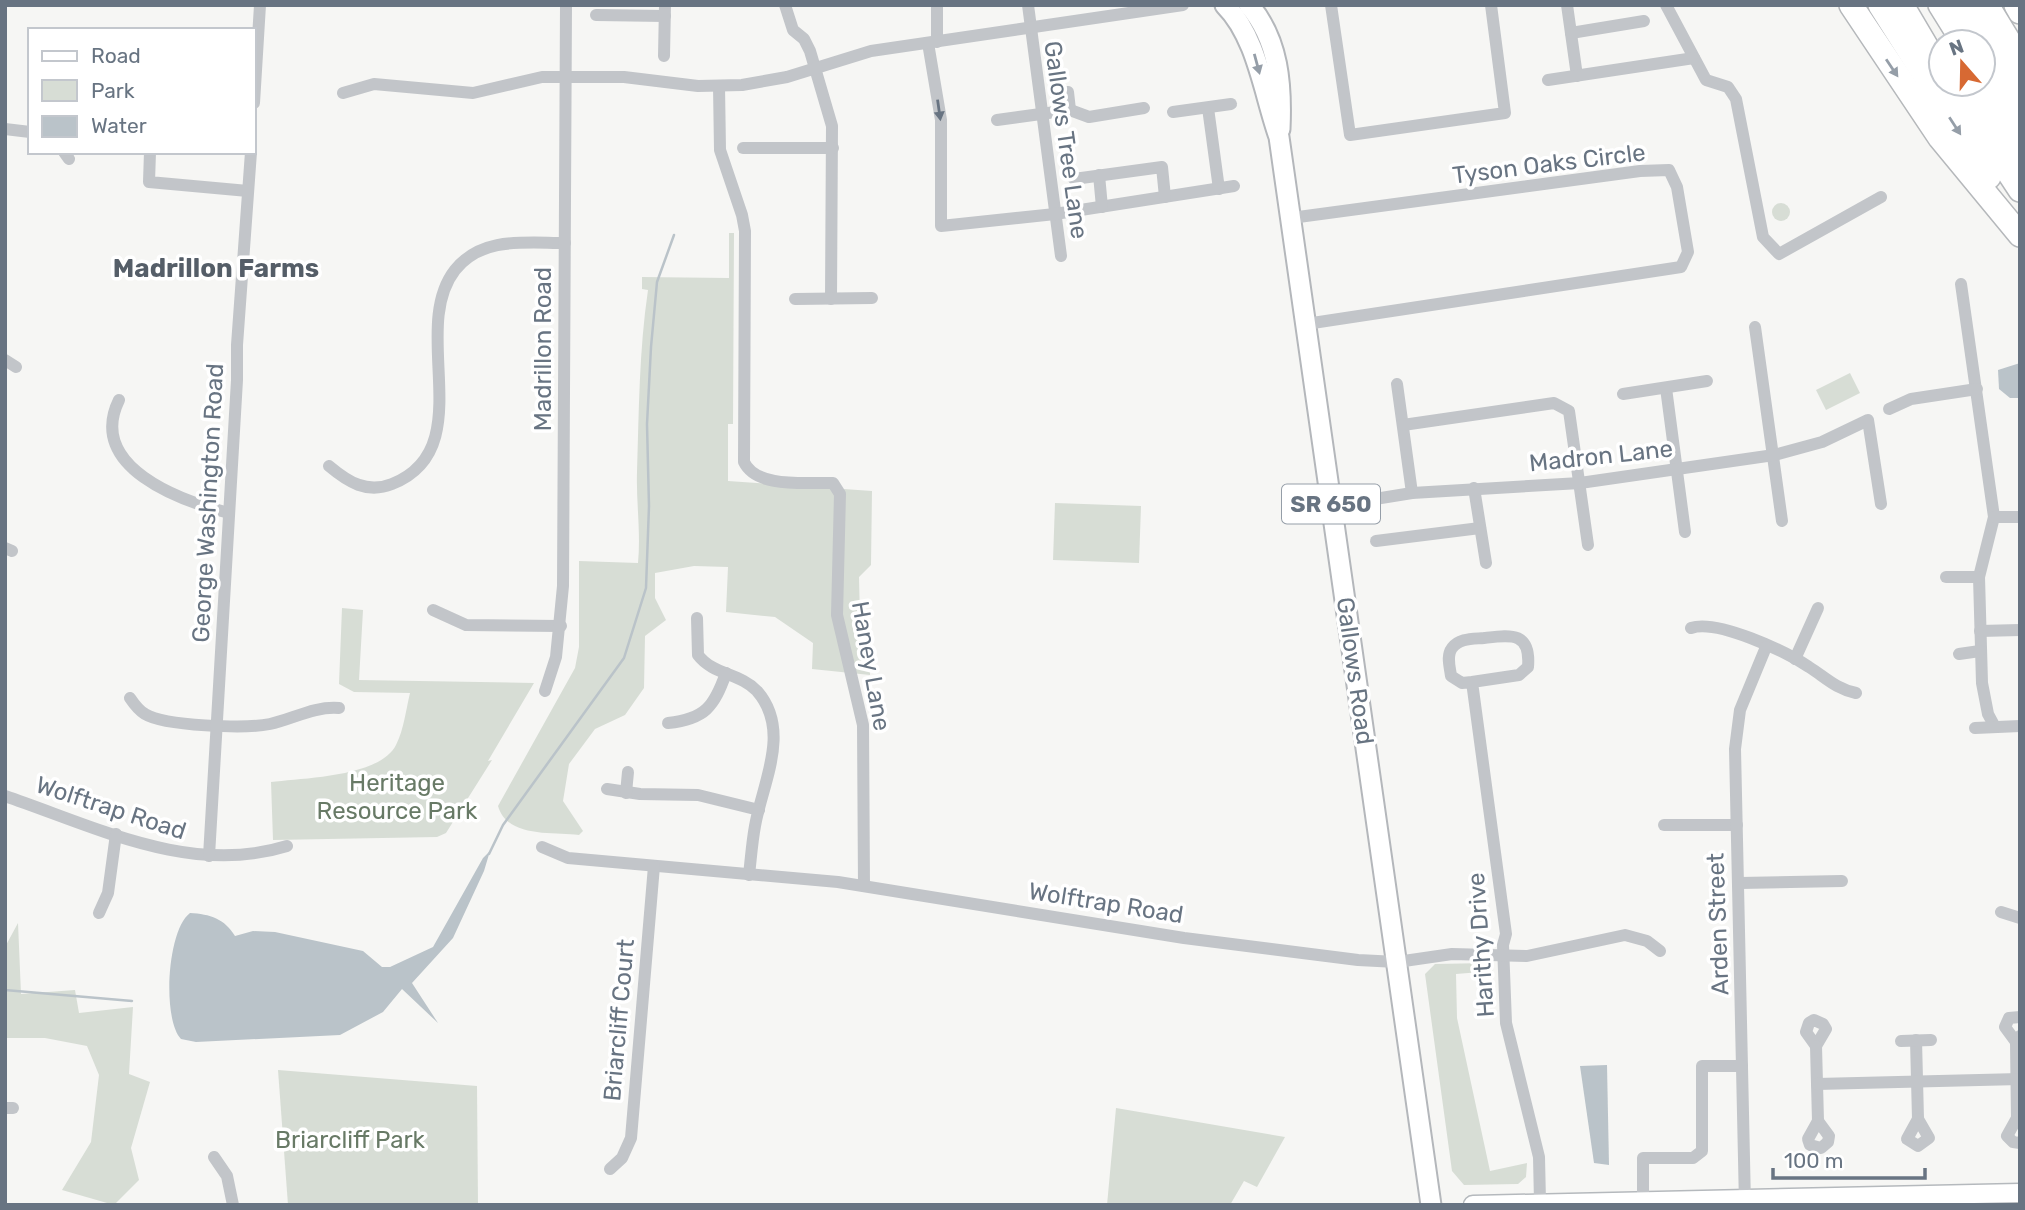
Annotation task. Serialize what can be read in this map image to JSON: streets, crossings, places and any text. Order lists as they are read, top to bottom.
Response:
{
  "streets": {
    "main road": ["SR 650", "Gallows Road"],
    "street": [
      "Gallows Tree Lane",
      "Tyson Oaks Circle",
      "Madrillon Road",
      "Madron Lane",
      "George Washington Road",
      "Haney Lane",
      "Wolftrap Road",
      "Arden Street",
      "Harithy Drive",
      "Briarcliff Court"
    ]
  },
  "crossings": [
    ["Tyson Oaks Circle", "Gallows Road"],
    ["Madron Lane", "Gallows Road"],
    ["George Washington Road", "Wolftrap Road"],
    ["Haney Lane", "Wolftrap Road"],
    ["Gallows Road", "Wolftrap Road"],
    ["Wolftrap Road", "Harithy Drive"],
    ["Wolftrap Road", "Briarcliff Court"]
  ],
  "districts": ["Madrillon Farms"],
  "parks": ["Heritage Resource Park", "Briarcliff Park"],
  "legend": ["Road", "Park", "Water"],
  "scale_bar": "100 m",
  "north": "top"
}
